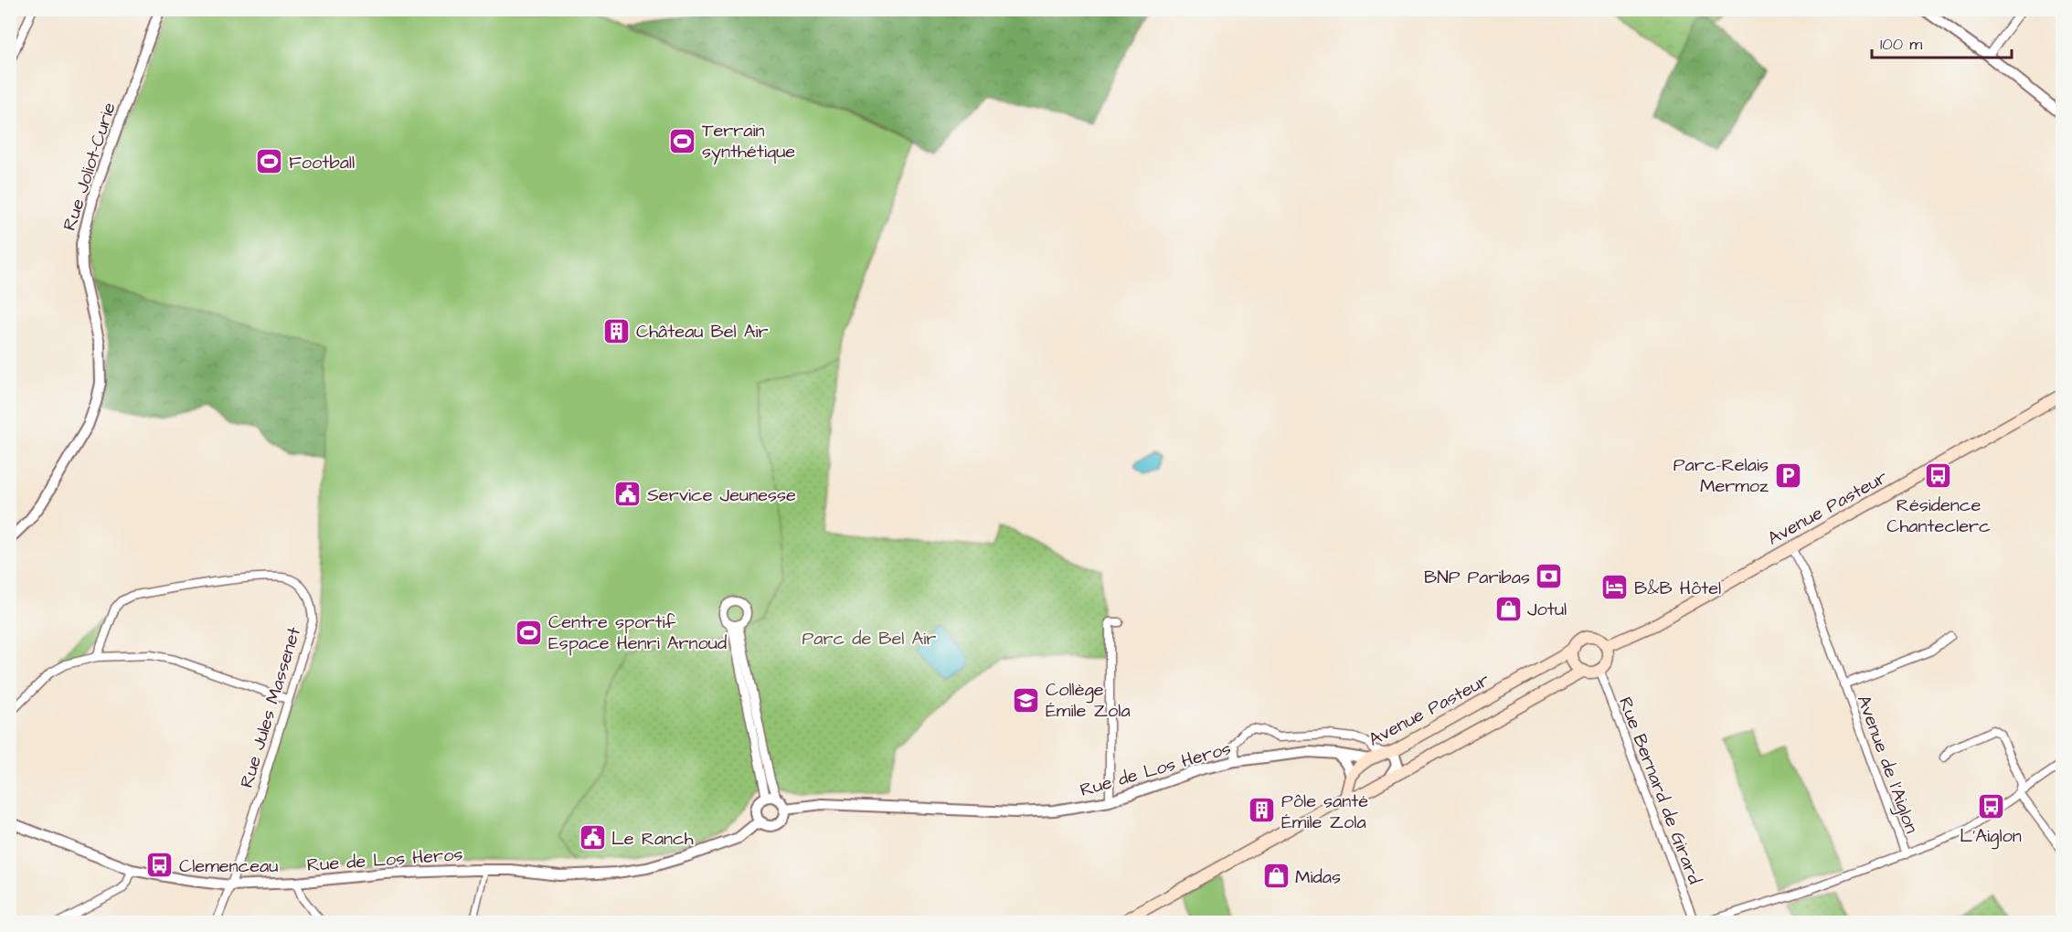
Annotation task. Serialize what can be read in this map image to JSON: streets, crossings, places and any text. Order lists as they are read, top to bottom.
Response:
{
  "streets": {
    "main road": ["Avenue Pasteur"],
    "street": [
      "Rue Joliot-Curie",
      "Rue Jules Massenet",
      "Avenue de l'Aiglon",
      "Rue de Los Heros",
      "Rue Bernard de Girard"
    ]
  },
  "crossings": [
    ["Avenue Pasteur", "Avenue de l'Aiglon"],
    ["Avenue Pasteur", "Rue de Los Heros"],
    ["Avenue Pasteur", "Rue Bernard de Girard"],
    ["Rue Jules Massenet", "Rue de Los Heros"]
  ],
  "parks": ["Parc de Bel Air"],
  "places": {
    "sports": ["Terrain synthétique", "Football", "Centre sportif Espace Henri Arnoud"],
    "building": ["Château Bel Air", "Pôle santé Émile Zola"],
    "parking": ["Parc-Relais Mermoz"],
    "bus stop": ["Résidence Chanteclerc", "L'Aiglon", "Clemenceau"],
    "public building": ["Service Jeunesse", "Le Ranch"],
    "bank": ["BNP Paribas"],
    "hotel": ["B&B Hôtel"],
    "shop": ["Jotul", "Midas"],
    "school or university": ["Collège Émile Zola"]
  },
  "scale_bar": "100 m"
}
